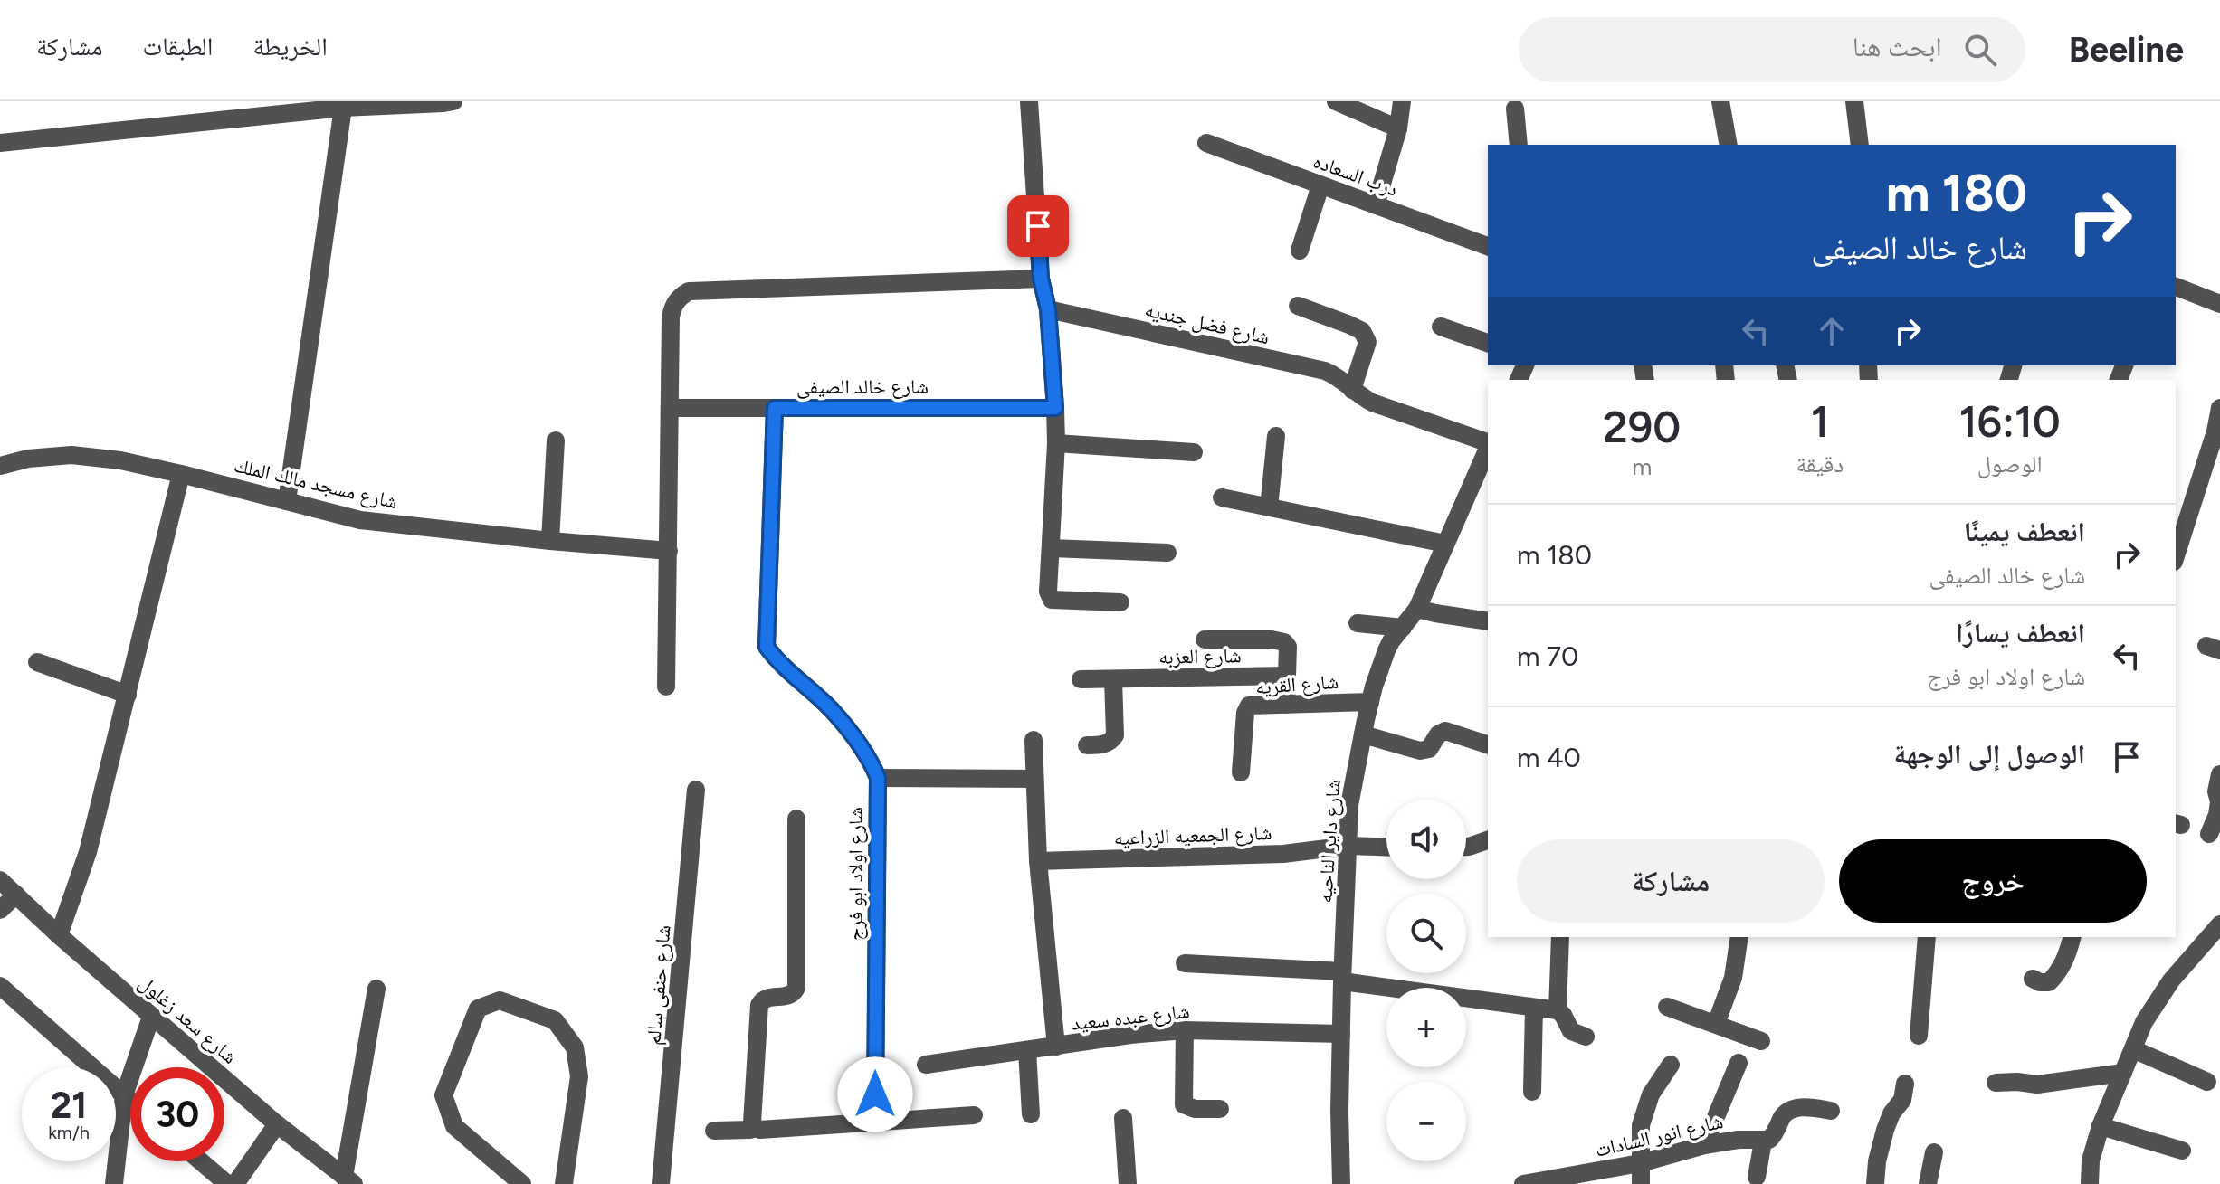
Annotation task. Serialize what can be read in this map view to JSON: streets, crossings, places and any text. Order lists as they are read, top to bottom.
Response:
{
  "streets": {
    "street": [
      "درب السعاده",
      "شارع فضل جنديه",
      "شارع خالد الصيفى",
      "شارع مسجد مالك الملك",
      "شارع العزبه",
      "شارع القريه",
      "شارع الجمعيه الزراعيه",
      "شارع داير الناحيه",
      "شارع اولاد ابو فرج",
      "شارع حنفى سالم",
      "شارع عبده سعيد",
      "شارع سعد زغلول",
      "شارع انور السادات"
    ]
  },
  "crossings": [
    ["شارع خالد الصيفى", "شارع اولاد ابو فرج"],
    ["شارع القريه", "شارع داير الناحيه"],
    ["شارع الجمعيه الزراعيه", "شارع داير الناحيه"],
    ["شارع داير الناحيه", "شارع عبده سعيد"]
  ],
  "page": {
    "header": "Beeline",
    "search": "ابحث هنا",
    "nav": ["الخريطة", "الطبقات", "مشاركة"],
    "turn": ["180 m", "شارع خالد الصيفى"],
    "eta": [
      "16:10",
      "الوصول",
      "1",
      "دقيقة",
      "290",
      "m"
    ],
    "list": [
      {
        "name": "انعطف يمينًا",
        "note": "شارع خالد الصيفى",
        "value": "180 m"
      },
      {
        "name": "انعطف يسارًا",
        "note": "شارع اولاد ابو فرج",
        "value": "70 m"
      },
      {
        "name": "الوصول إلى الوجهة",
        "value": "40 m"
      }
    ],
    "map_buttons": ["+", "−"],
    "buttons": ["خروج", "مشاركة"],
    "speed": "21 km/h",
    "limit": "30"
  }
}
